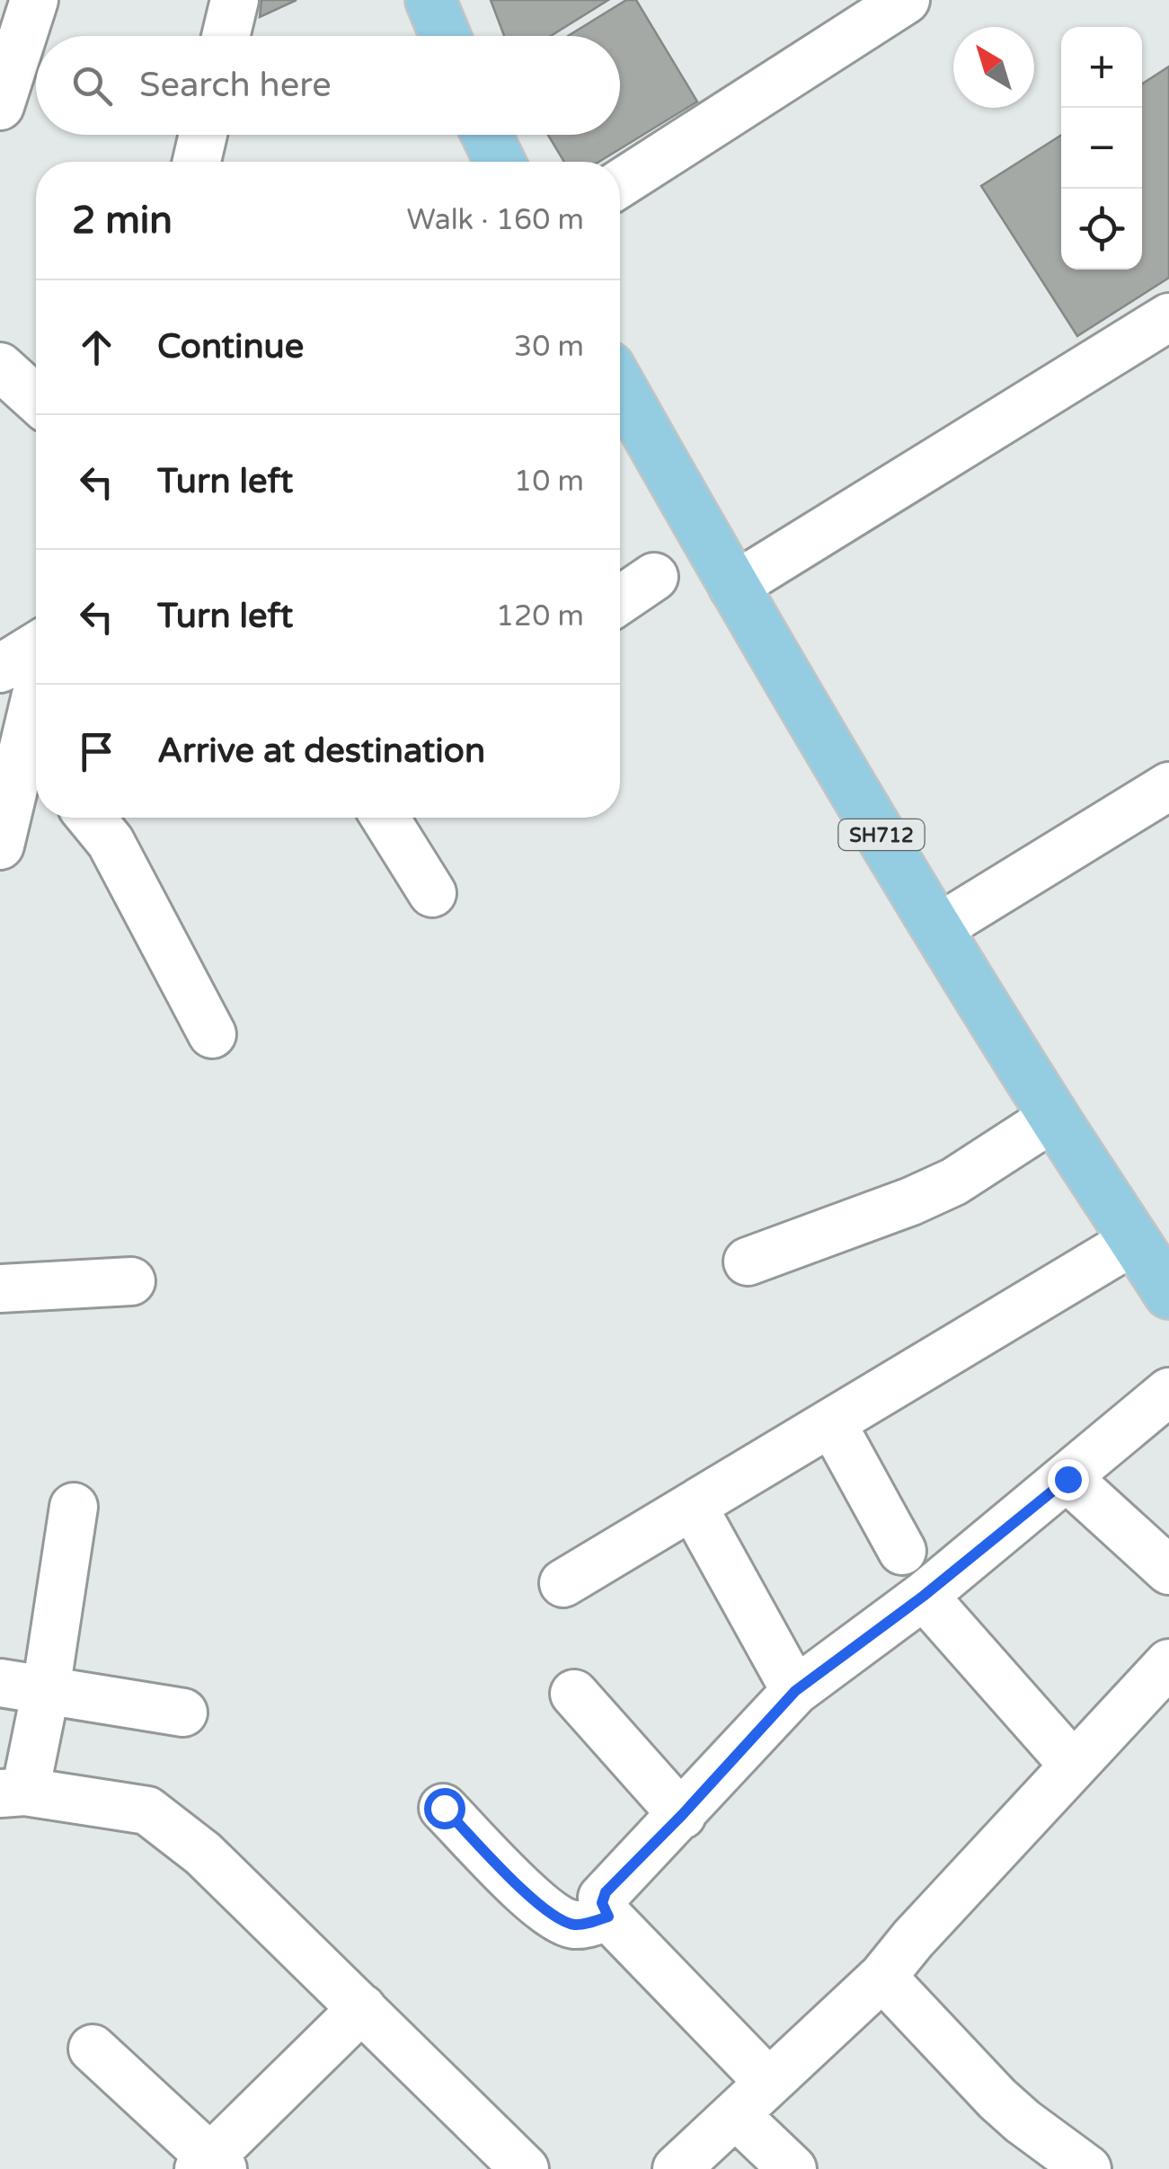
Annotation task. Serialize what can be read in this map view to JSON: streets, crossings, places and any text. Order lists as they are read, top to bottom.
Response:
{
  "streets": {
    "main road": ["SH712"]
  },
  "north": "top left",
  "page": {
    "map_buttons": ["+", "−"],
    "search": "Search here",
    "heading": ["2 min", "Walk · 160 m"],
    "list": [
      ["Continue", "30 m"],
      ["Turn left", "10 m"],
      ["Turn left", "120 m"],
      "Arrive at destination"
    ]
  }
}
